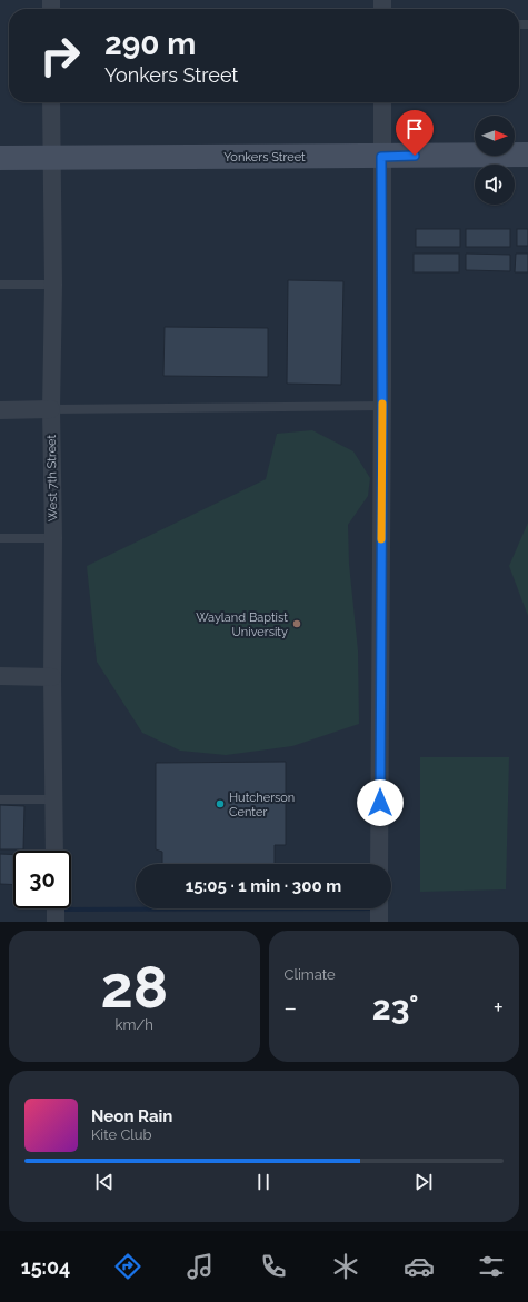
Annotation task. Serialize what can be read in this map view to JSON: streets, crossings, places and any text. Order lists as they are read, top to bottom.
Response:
{
  "streets": {
    "street": ["Yonkers Street", "West 7th Street"]
  },
  "crossings": [
    ["Yonkers Street", "West 7th Street"]
  ],
  "places": ["Wayland Baptist University", "Hutcherson Center"],
  "north": "right",
  "page": {
    "turn": ["290 m", "Yonkers Street"],
    "limit": "30",
    "trip": "15:05 · 1 min · 300 m",
    "tile": [
      ["28", "km/h"],
      "Climate"
    ],
    "heat": ["−", "23°", "+"],
    "song": ["Neon Rain", "Kite Club"],
    "tabs": "15:04"
  }
}
